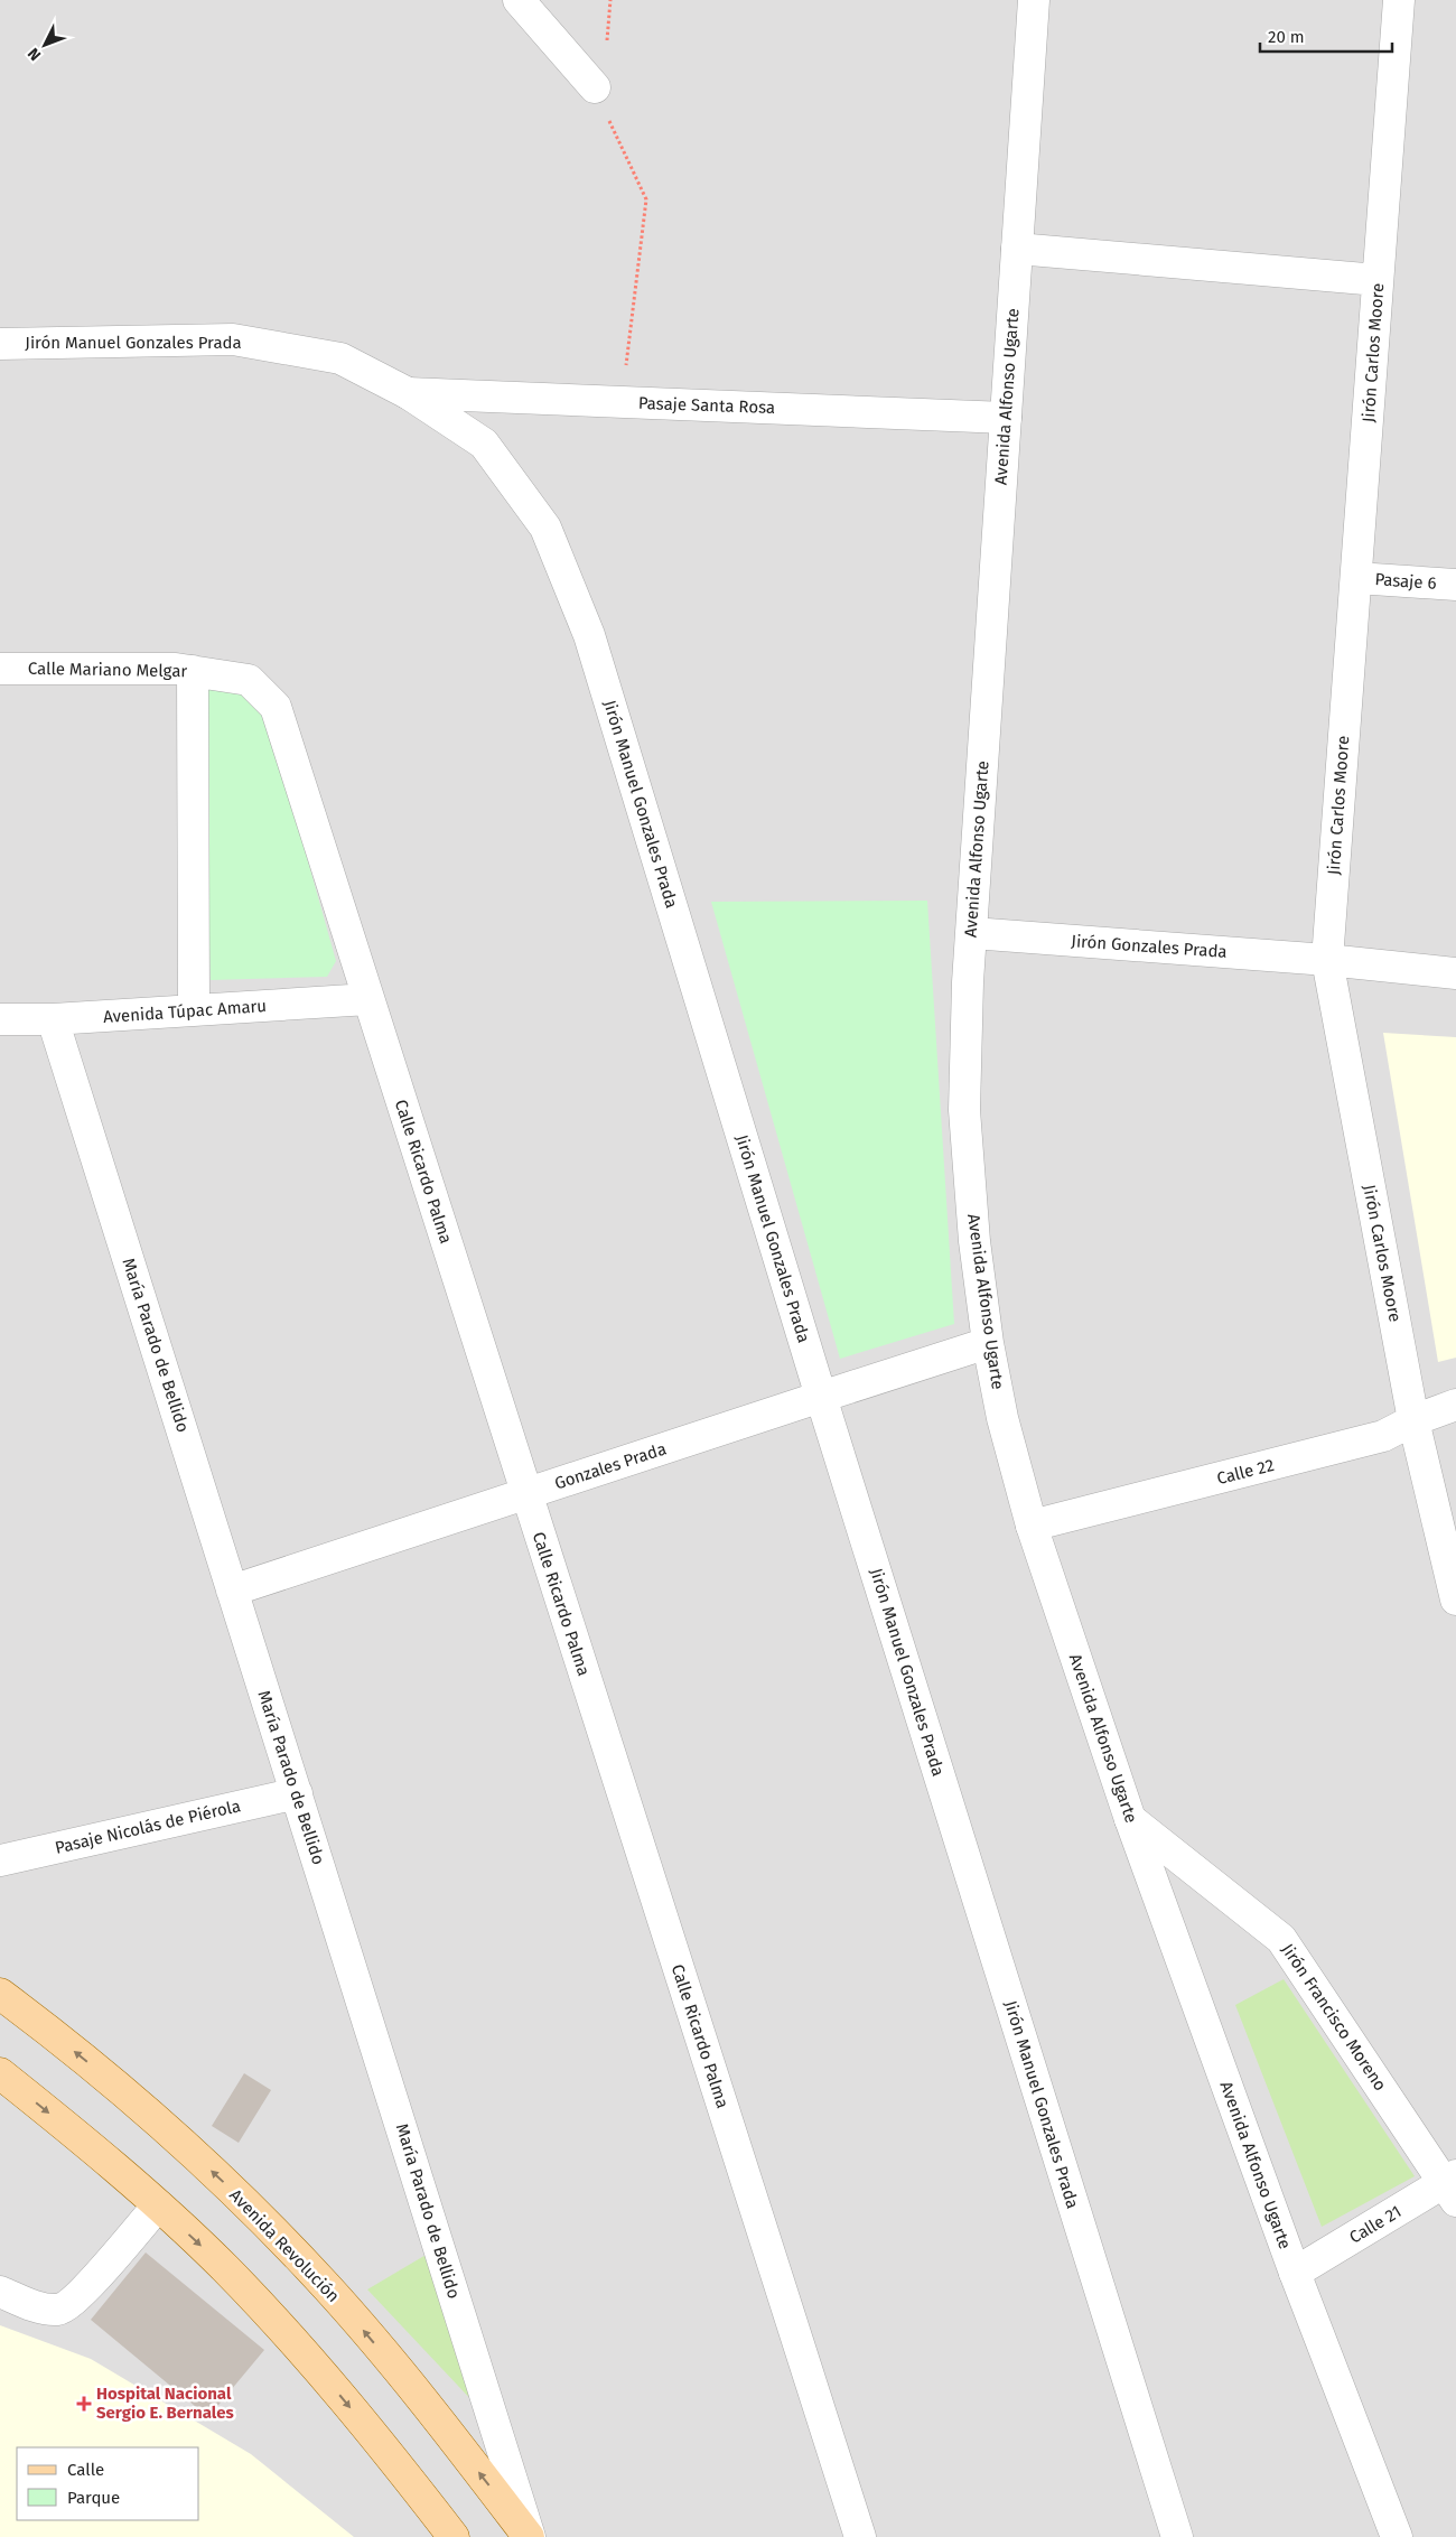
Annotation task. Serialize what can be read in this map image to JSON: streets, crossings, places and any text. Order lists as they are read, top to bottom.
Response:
{
  "streets": {
    "main road": ["Avenida Revolución"],
    "street": [
      "Jirón Manuel Gonzales Prada",
      "Jirón Carlos Moore",
      "Avenida Alfonso Ugarte",
      "Pasaje Santa Rosa",
      "Pasaje 6",
      "Calle Mariano Melgar",
      "Jirón Gonzales Prada",
      "Avenida Túpac Amaru",
      "Calle Ricardo Palma",
      "María Parado de Bellido",
      "Gonzales Prada",
      "Calle 22",
      "Pasaje Nicolás de Piérola",
      "Jirón Francisco Moreno",
      "Calle 21"
    ]
  },
  "crossings": [
    ["Jirón Manuel Gonzales Prada", "Pasaje Santa Rosa"],
    ["Jirón Manuel Gonzales Prada", "Gonzales Prada"],
    ["Jirón Carlos Moore", "Pasaje 6"],
    ["Jirón Carlos Moore", "Jirón Gonzales Prada"],
    ["Jirón Carlos Moore", "Calle 22"],
    ["Avenida Alfonso Ugarte", "Pasaje Santa Rosa"],
    ["Avenida Alfonso Ugarte", "Jirón Gonzales Prada"],
    ["Avenida Alfonso Ugarte", "Gonzales Prada"],
    ["Avenida Alfonso Ugarte", "Calle 22"],
    ["Avenida Alfonso Ugarte", "Jirón Francisco Moreno"],
    ["Avenida Alfonso Ugarte", "Calle 21"],
    ["Calle Mariano Melgar", "Calle Ricardo Palma"],
    ["Avenida Túpac Amaru", "Calle Ricardo Palma"],
    ["Avenida Túpac Amaru", "María Parado de Bellido"],
    ["Calle Ricardo Palma", "Gonzales Prada"],
    ["María Parado de Bellido", "Gonzales Prada"],
    ["María Parado de Bellido", "Pasaje Nicolás de Piérola"],
    ["María Parado de Bellido", "Avenida Revolución"],
    ["Jirón Francisco Moreno", "Calle 21"]
  ],
  "places": {
    "health": ["Hospital Nacional Sergio E. Bernales"]
  },
  "legend": ["Calle", "Parque"],
  "scale_bar": "20 m",
  "north": "bottom left"
}
